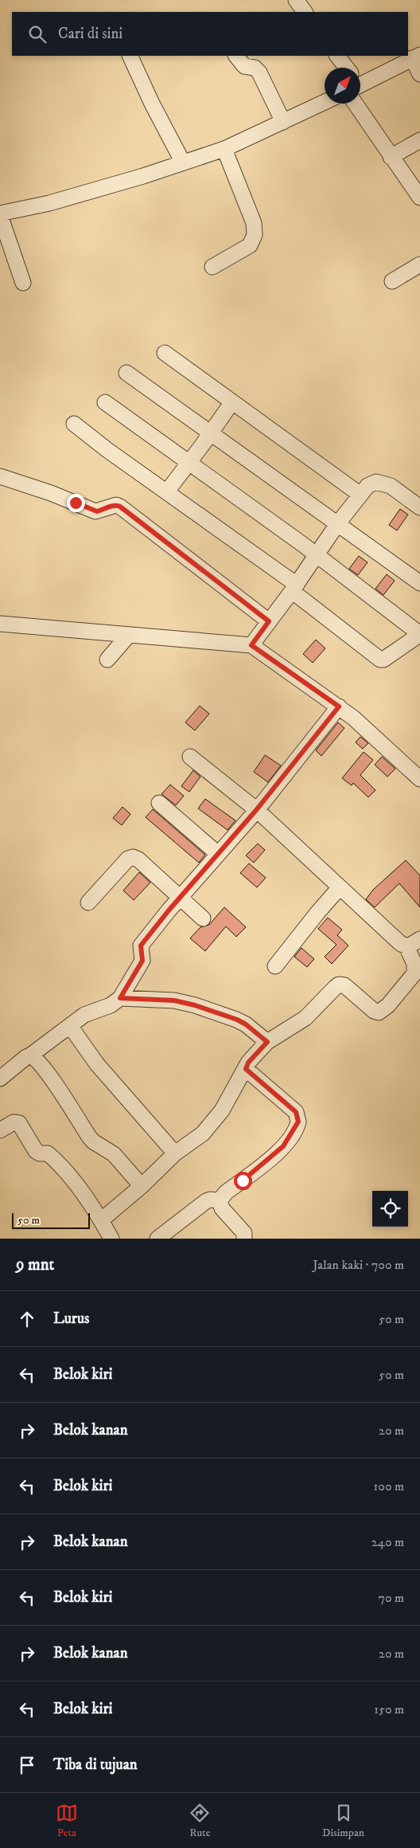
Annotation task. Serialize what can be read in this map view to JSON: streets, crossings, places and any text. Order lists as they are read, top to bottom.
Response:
{
  "scale_bar": "50 m",
  "north": "top right",
  "page": {
    "search": "Cari di sini",
    "scale": "50 m",
    "heading": ["9 mnt", "Jalan kaki · 700 m"],
    "list": [
      ["Lurus", "50 m"],
      ["Belok kiri", "50 m"],
      ["Belok kanan", "20 m"],
      ["Belok kiri", "100 m"],
      ["Belok kanan", "240 m"],
      ["Belok kiri", "70 m"],
      ["Belok kanan", "20 m"],
      ["Belok kiri", "150 m"],
      "Tiba di tujuan"
    ],
    "nav": ["Peta", "Rute", "Disimpan"]
  }
}
